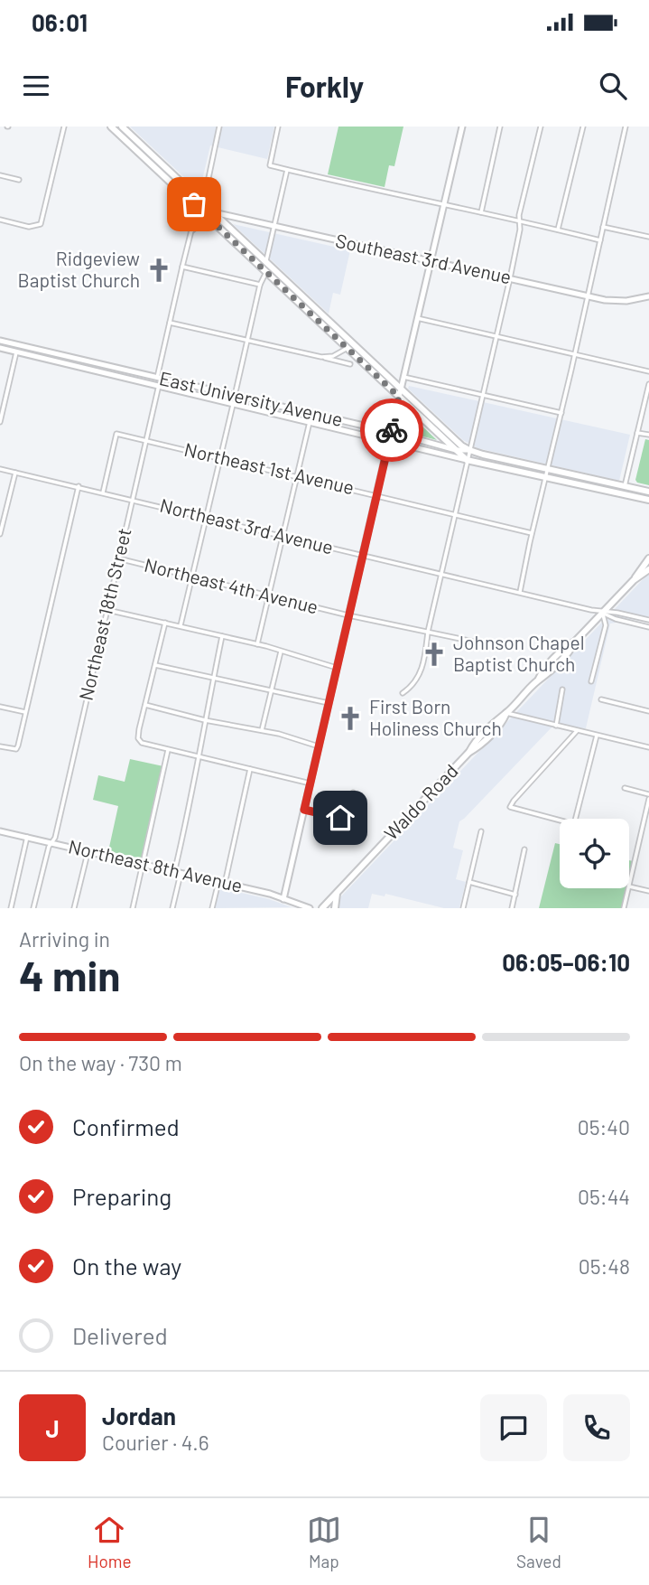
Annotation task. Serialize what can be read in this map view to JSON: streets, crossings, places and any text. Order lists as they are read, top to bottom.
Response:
{
  "streets": {
    "highway": ["East University Avenue", "Waldo Road"],
    "street": [
      "Southeast 3rd Avenue",
      "Northeast 1st Avenue",
      "Northeast 3rd Avenue",
      "Northeast 4th Avenue",
      "Northeast 18th Street",
      "Northeast 8th Avenue"
    ]
  },
  "crossings": [
    ["East University Avenue", "Northeast 18th Street"],
    ["Northeast 1st Avenue", "Northeast 3rd Avenue"],
    ["Northeast 1st Avenue", "Northeast 18th Street"],
    ["Northeast 3rd Avenue", "Northeast 18th Street"],
    ["Northeast 3rd Avenue", "Waldo Road"],
    ["Northeast 4th Avenue", "Northeast 18th Street"],
    ["Northeast 18th Street", "Northeast 8th Avenue"]
  ],
  "places": {
    "church": ["Ridgeview Baptist Church", "Johnson Chapel Baptist Church", "First Born Holiness Church"]
  },
  "page": {
    "status": "06:01",
    "header": "Forkly",
    "heading": ["4 min", "Arriving in", "06:05–06:10"],
    "panel": ["Jordan", "Courier · 4.6"],
    "bar": "On the way · 730 m",
    "list": [
      ["Confirmed", "05:40"],
      ["Preparing", "05:44"],
      ["On the way", "05:48"],
      "Delivered"
    ],
    "round": "J",
    "tabs": ["Home", "Map", "Saved"]
  }
}
